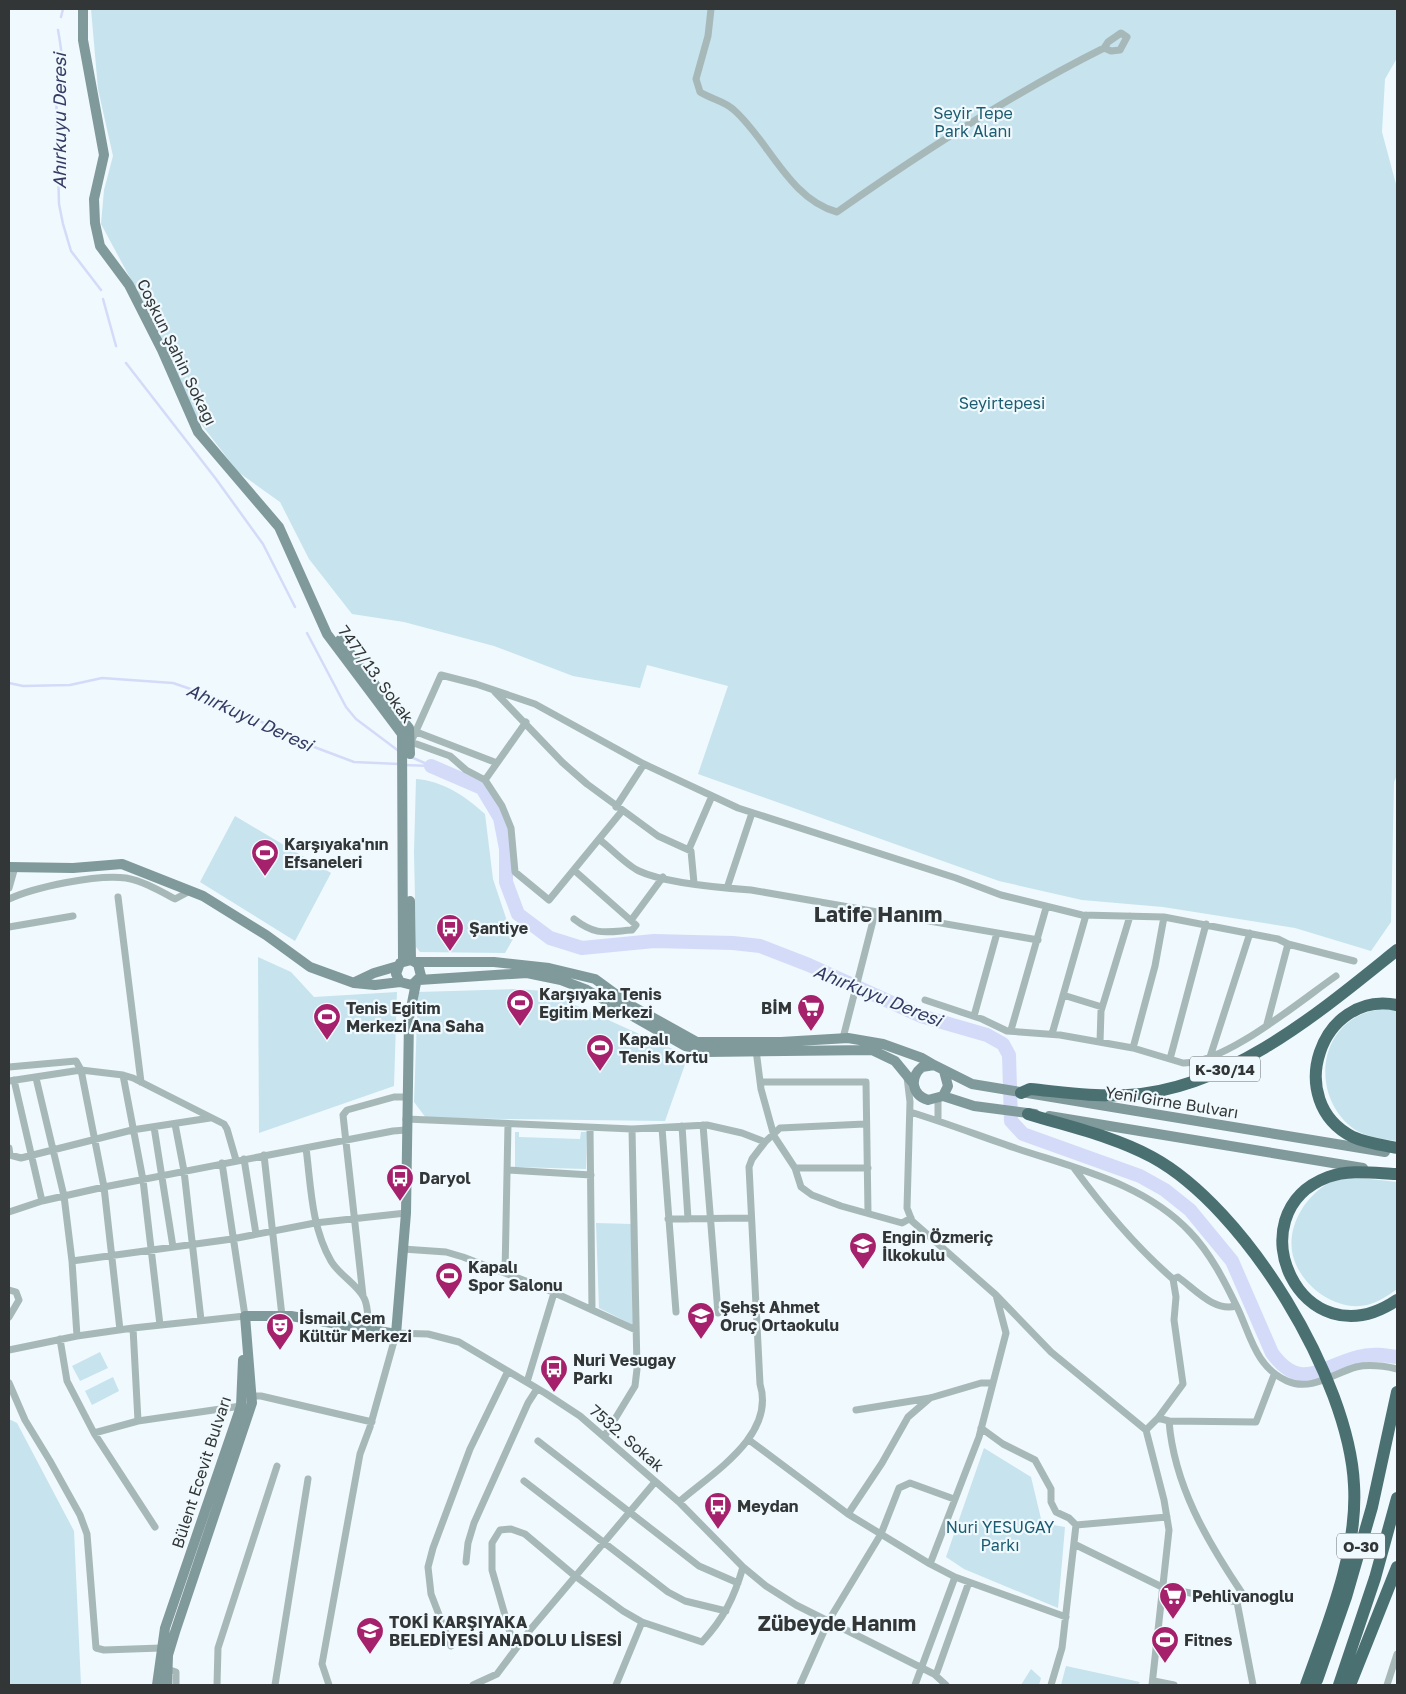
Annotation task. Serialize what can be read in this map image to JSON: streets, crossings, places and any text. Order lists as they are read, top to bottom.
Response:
{
  "streets": {
    "highway": ["K-30/14", "O-30"],
    "street": [
      "Coşkun Şahin Sokağı",
      "7477/13. Sokak",
      "Yeni Girne Bulvarı",
      "7532. Sokak",
      "Bülent Ecevit Bulvarı"
    ]
  },
  "crossings": [
    ["Coşkun Şahin Sokağı", "7477/13. Sokak"],
    ["K-30/14", "Yeni Girne Bulvarı"],
    ["7532. Sokak", "Bülent Ecevit Bulvarı"]
  ],
  "districts": ["Latife Hanım", "Zübeyde Hanım"],
  "water": ["Ahırkuyu Deresi"],
  "parks": ["Seyir Tepe Park Alanı", "Seyirtepesi", "Nuri YESUGAY Parkı"],
  "places": {
    "sports": [
      "Karşıyaka'nın Efsaneleri",
      "Karşıyaka Tenis Eğitim Merkezi",
      "Tenis Eğitim Merkezi Ana Saha",
      "Kapalı Tenis Kortu",
      "Kapalı Spor Salonu",
      "Fitnes"
    ],
    "bus stop": [
      "Şantiye",
      "Daryol",
      "Nuri Vesugay Parkı",
      "Meydan"
    ],
    "supermarket": ["BİM", "Pehlivanoğlu"],
    "school or university": ["Engin Özmeriç İlkokulu", "Şehşt Ahmet Oruç Ortaokulu", "TOKİ KARŞIYAKA BELEDİYESİ ANADOLU LİSESİ"],
    "theatre": ["İsmail Cem Kültür Merkezi"]
  }
}
